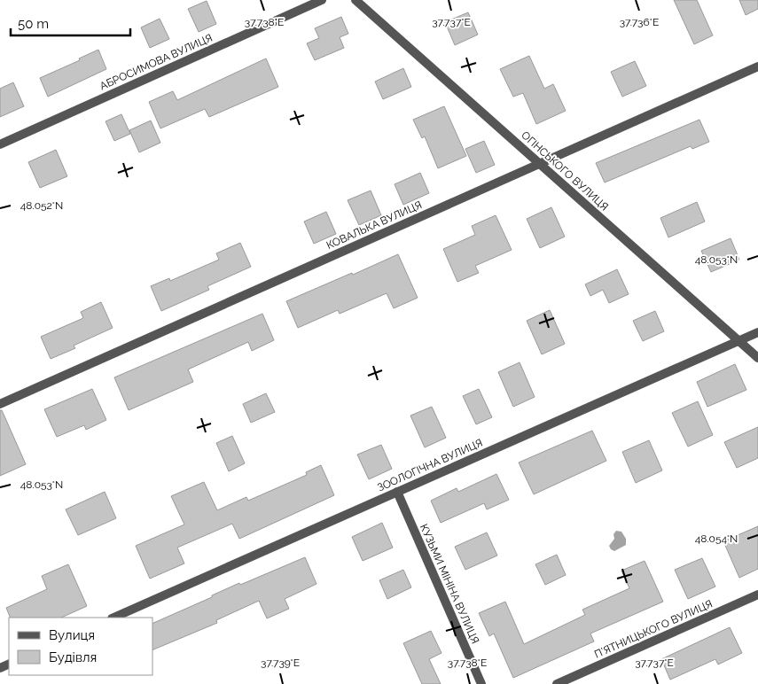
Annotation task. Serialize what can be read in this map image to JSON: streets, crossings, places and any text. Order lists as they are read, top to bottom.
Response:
{
  "streets": {
    "street": [
      "АБРОСИМОВА ВУЛИЦЯ",
      "ОГІНСЬКОГО ВУЛИЦЯ",
      "КОВАЛЬКА ВУЛИЦЯ",
      "ЗООЛОГІЧНА ВУЛИЦЯ",
      "КУЗЬМИ МІНІНА ВУЛИЦЯ",
      "П’ЯТНИЦЬКОГО ВУЛИЦЯ"
    ]
  },
  "crossings": [
    ["ОГІНСЬКОГО ВУЛИЦЯ", "КОВАЛЬКА ВУЛИЦЯ"],
    ["ОГІНСЬКОГО ВУЛИЦЯ", "ЗООЛОГІЧНА ВУЛИЦЯ"],
    ["ЗООЛОГІЧНА ВУЛИЦЯ", "КУЗЬМИ МІНІНА ВУЛИЦЯ"]
  ],
  "legend": ["Вулиця", "Будівля"],
  "scale_bar": "50 m",
  "coordinates": [
    "37.738°E",
    "37.737°E",
    "37.736°E",
    "48.052°N",
    "48.053°N",
    "48.054°N",
    "37.739°E"
  ]
}
